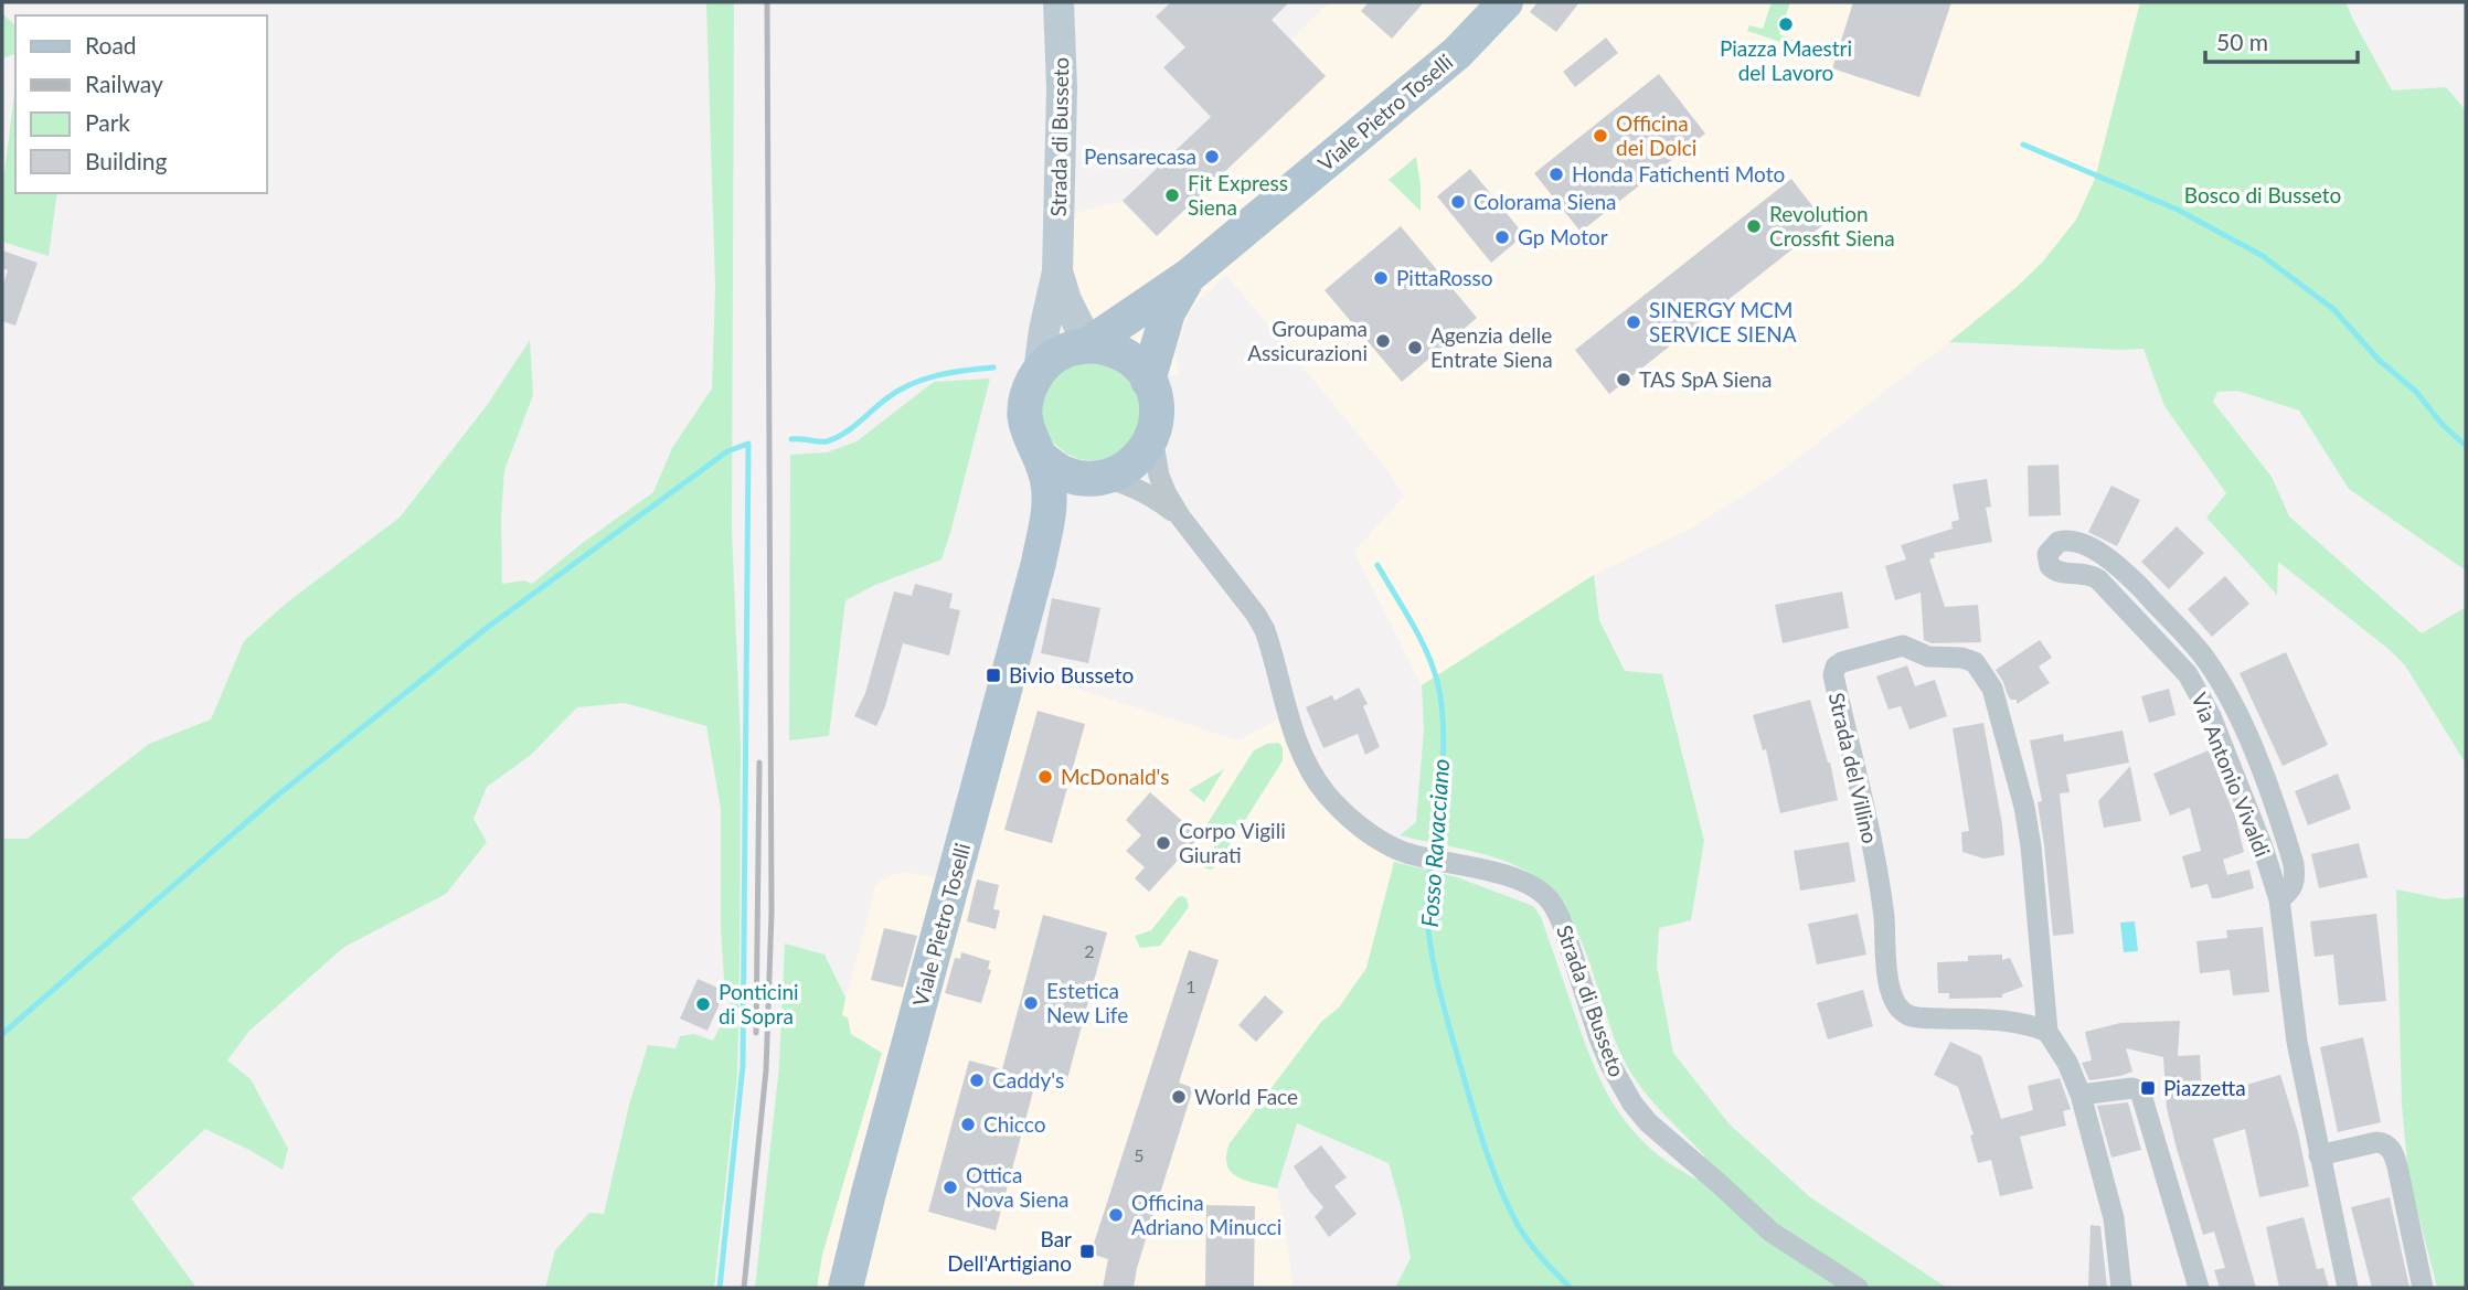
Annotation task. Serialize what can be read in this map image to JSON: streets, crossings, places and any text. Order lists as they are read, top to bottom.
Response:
{
  "streets": {
    "main road": ["Viale Pietro Toselli"],
    "street": ["Strada di Busseto", "Strada del Villino", "Via Antonio Vivaldi"]
  },
  "crossings": [
    ["Viale Pietro Toselli", "Strada di Busseto"]
  ],
  "water": ["Fosso Ravacciano"],
  "parks": ["Bosco di Busseto"],
  "places": {
    "other": [
      "Piazza Maestri del Lavoro",
      "Officina dei Dolci",
      "Pensarecasa",
      "Honda Fatichenti Moto",
      "Fit Express Siena",
      "Colorama Siena",
      "Revolution Crossfit Siena",
      "Gp Motor",
      "PittaRosso",
      "SINERGY MCM SERVICE SIENA",
      "Groupama Assicurazioni",
      "Agenzia delle Entrate Siena",
      "TAS SpA Siena",
      "McDonald's",
      "Corpo Vigili Giurati",
      "Estetica New Life",
      "Ponticini di Sopra",
      "Caddy's",
      "World Face",
      "Chicco",
      "Ottica Nova Siena",
      "Officina Adriano Minucci"
    ],
    "transit": ["Bivio Busseto", "Piazzetta", "Bar Dell'Artigiano"]
  },
  "house_numbers": ["2", "1", "5"],
  "legend": [
    "Road",
    "Railway",
    "Park",
    "Building"
  ],
  "scale_bar": "50 m"
}
